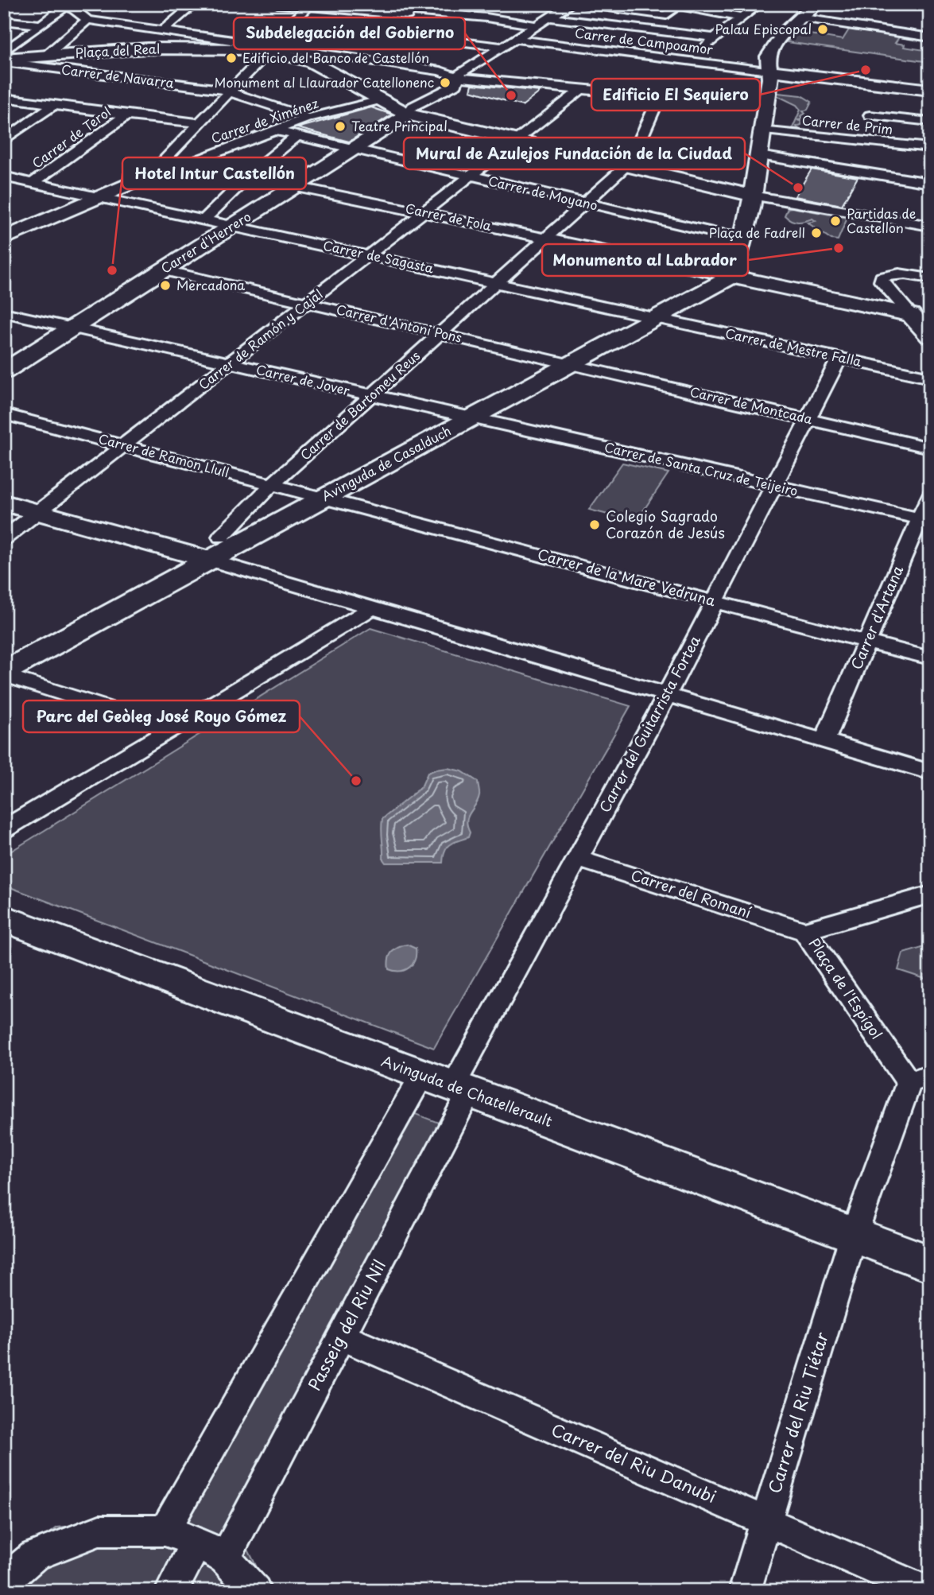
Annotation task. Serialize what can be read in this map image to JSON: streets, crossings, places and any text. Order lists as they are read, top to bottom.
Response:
{
  "streets": {
    "street": [
      "Carrer de Campoamor",
      "Plaça del Real",
      "Carrer de Navarra",
      "Carrer de Ximénez",
      "Carrer de Prim",
      "Carrer de Terol",
      "Carrer de Moyano",
      "Carrer de Fola",
      "Carrer d'Herrero",
      "Carrer de Sagasta",
      "Carrer d'Antoni Pons",
      "Carrer de Ramón y Cajal",
      "Carrer de Mestre Falla",
      "Carrer de Jover",
      "Carrer de Bartomeu Reus",
      "Carrer de Montcada",
      "Carrer de Ramon Llull",
      "Avinguda de Casalduch",
      "Carrer de Santa Cruz de Teijeiro",
      "Carrer de la Mare Vedruna",
      "Carrer d'Artana",
      "Carrer del Guitarrista Fortea",
      "Carrer del Romaní",
      "Plaça de l'Espígol",
      "Avinguda de Chatellerault",
      "Passeig del Riu Nil",
      "Carrer del Riu Tiétar",
      "Carrer del Riu Danubi"
    ]
  },
  "crossings": [
    ["Plaça del Real", "Carrer de Navarra"],
    ["Plaça del Real", "Carrer de Ximénez"],
    ["Plaça del Real", "Carrer d'Herrero"],
    ["Plaça del Real", "Carrer de Ramón y Cajal"],
    ["Plaça del Real", "Carrer de Bartomeu Reus"],
    ["Carrer de Navarra", "Carrer de Ximénez"],
    ["Carrer de Ximénez", "Carrer de Moyano"],
    ["Carrer de Ximénez", "Carrer de Fola"],
    ["Carrer de Terol", "Carrer de Sagasta"],
    ["Carrer de Moyano", "Carrer d'Herrero"],
    ["Carrer de Moyano", "Carrer de Ramón y Cajal"],
    ["Carrer de Moyano", "Carrer de Bartomeu Reus"],
    ["Carrer de Fola", "Carrer d'Herrero"],
    ["Carrer de Fola", "Carrer de Ramón y Cajal"],
    ["Carrer de Fola", "Carrer de Bartomeu Reus"],
    ["Carrer de Fola", "Avinguda de Casalduch"],
    ["Carrer d'Herrero", "Carrer de Sagasta"],
    ["Carrer d'Herrero", "Carrer d'Antoni Pons"],
    ["Carrer d'Herrero", "Carrer de Jover"],
    ["Carrer de Sagasta", "Carrer de Ramón y Cajal"],
    ["Carrer de Sagasta", "Carrer de Mestre Falla"],
    ["Carrer de Sagasta", "Carrer de Bartomeu Reus"],
    ["Carrer de Sagasta", "Avinguda de Casalduch"],
    ["Carrer d'Antoni Pons", "Carrer de Ramón y Cajal"],
    ["Carrer d'Antoni Pons", "Carrer de Bartomeu Reus"],
    ["Carrer d'Antoni Pons", "Carrer de Montcada"],
    ["Carrer d'Antoni Pons", "Avinguda de Casalduch"],
    ["Carrer de Ramón y Cajal", "Carrer de Jover"],
    ["Carrer de Ramón y Cajal", "Carrer de Ramon Llull"],
    ["Carrer de Mestre Falla", "Avinguda de Casalduch"],
    ["Carrer de Mestre Falla", "Carrer del Guitarrista Fortea"],
    ["Carrer de Jover", "Carrer de Bartomeu Reus"],
    ["Carrer de Jover", "Avinguda de Casalduch"],
    ["Carrer de Jover", "Carrer de Santa Cruz de Teijeiro"],
    ["Carrer de Bartomeu Reus", "Carrer de Ramon Llull"],
    ["Carrer de Montcada", "Avinguda de Casalduch"],
    ["Carrer de Montcada", "Carrer del Guitarrista Fortea"],
    ["Carrer de Ramon Llull", "Avinguda de Casalduch"],
    ["Carrer de Ramon Llull", "Carrer de la Mare Vedruna"],
    ["Avinguda de Casalduch", "Carrer de Santa Cruz de Teijeiro"],
    ["Avinguda de Casalduch", "Carrer de la Mare Vedruna"],
    ["Carrer de Santa Cruz de Teijeiro", "Carrer d'Artana"],
    ["Carrer de Santa Cruz de Teijeiro", "Carrer del Guitarrista Fortea"],
    ["Carrer de la Mare Vedruna", "Carrer d'Artana"],
    ["Carrer de la Mare Vedruna", "Carrer del Guitarrista Fortea"],
    ["Carrer del Guitarrista Fortea", "Carrer del Romaní"],
    ["Carrer del Guitarrista Fortea", "Avinguda de Chatellerault"],
    ["Carrer del Guitarrista Fortea", "Passeig del Riu Nil"],
    ["Carrer del Romaní", "Plaça de l'Espígol"],
    ["Plaça de l'Espígol", "Carrer del Riu Tiétar"],
    ["Avinguda de Chatellerault", "Passeig del Riu Nil"],
    ["Avinguda de Chatellerault", "Carrer del Riu Tiétar"],
    ["Passeig del Riu Nil", "Carrer del Riu Danubi"],
    ["Carrer del Riu Tiétar", "Carrer del Riu Danubi"]
  ],
  "places": [
    "Palau Episcopal",
    "Edificio del Banco de Castellón",
    "Edificio El Sequiero",
    "Monument al Llaurador Catellonenc",
    "Subdelegación del Gobierno",
    "Teatre Principal",
    "Mural de Azulejos Fundación de la Ciudad",
    "Partidas de Castellon",
    "Plaça de Fadrell",
    "Monumento al Labrador",
    "Hotel Intur Castellón",
    "Mercadona",
    "Colegio Sagrado Corazón de Jesús",
    "Parc del Geòleg José Royo Gómez"
  ]
}
